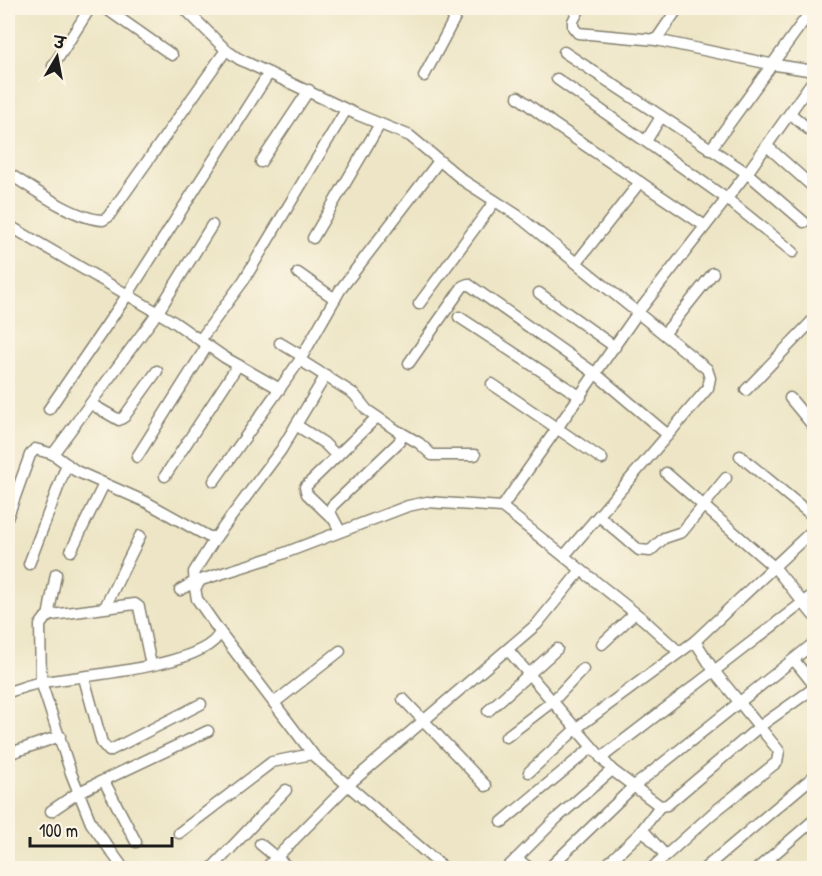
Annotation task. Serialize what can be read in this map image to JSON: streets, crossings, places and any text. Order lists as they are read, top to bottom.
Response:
{
  "scale_bar": "100 m",
  "north": "top"
}
